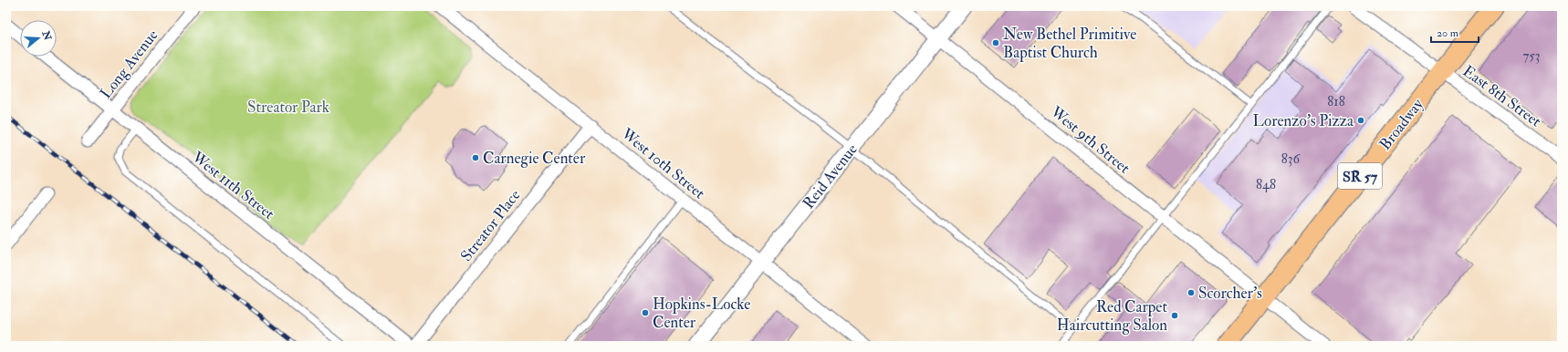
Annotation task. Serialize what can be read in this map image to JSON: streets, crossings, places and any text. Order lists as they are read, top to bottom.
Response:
{
  "streets": {
    "main road": ["Broadway", "SR 57"],
    "street": [
      "Long Avenue",
      "East 8th Street",
      "West 9th Street",
      "West 10th Street",
      "Reid Avenue",
      "West 11th Street",
      "Streator Place"
    ]
  },
  "crossings": [
    ["Long Avenue", "West 11th Street"],
    ["East 8th Street", "Broadway"],
    ["Broadway", "West 9th Street"],
    ["West 9th Street", "Reid Avenue"],
    ["West 10th Street", "Reid Avenue"],
    ["West 10th Street", "Streator Place"]
  ],
  "parks": ["Streator Park"],
  "places": [
    "New Bethel Primitive Baptist Church",
    "Lorenzo's Pizza",
    "Carnegie Center",
    "Scorcher's",
    "Hopkins-Locke Center",
    "Red Carpet Haircutting Salon"
  ],
  "house_numbers": [
    "753",
    "818",
    "836",
    "848"
  ],
  "scale_bar": "20 m",
  "north": "right"
}
